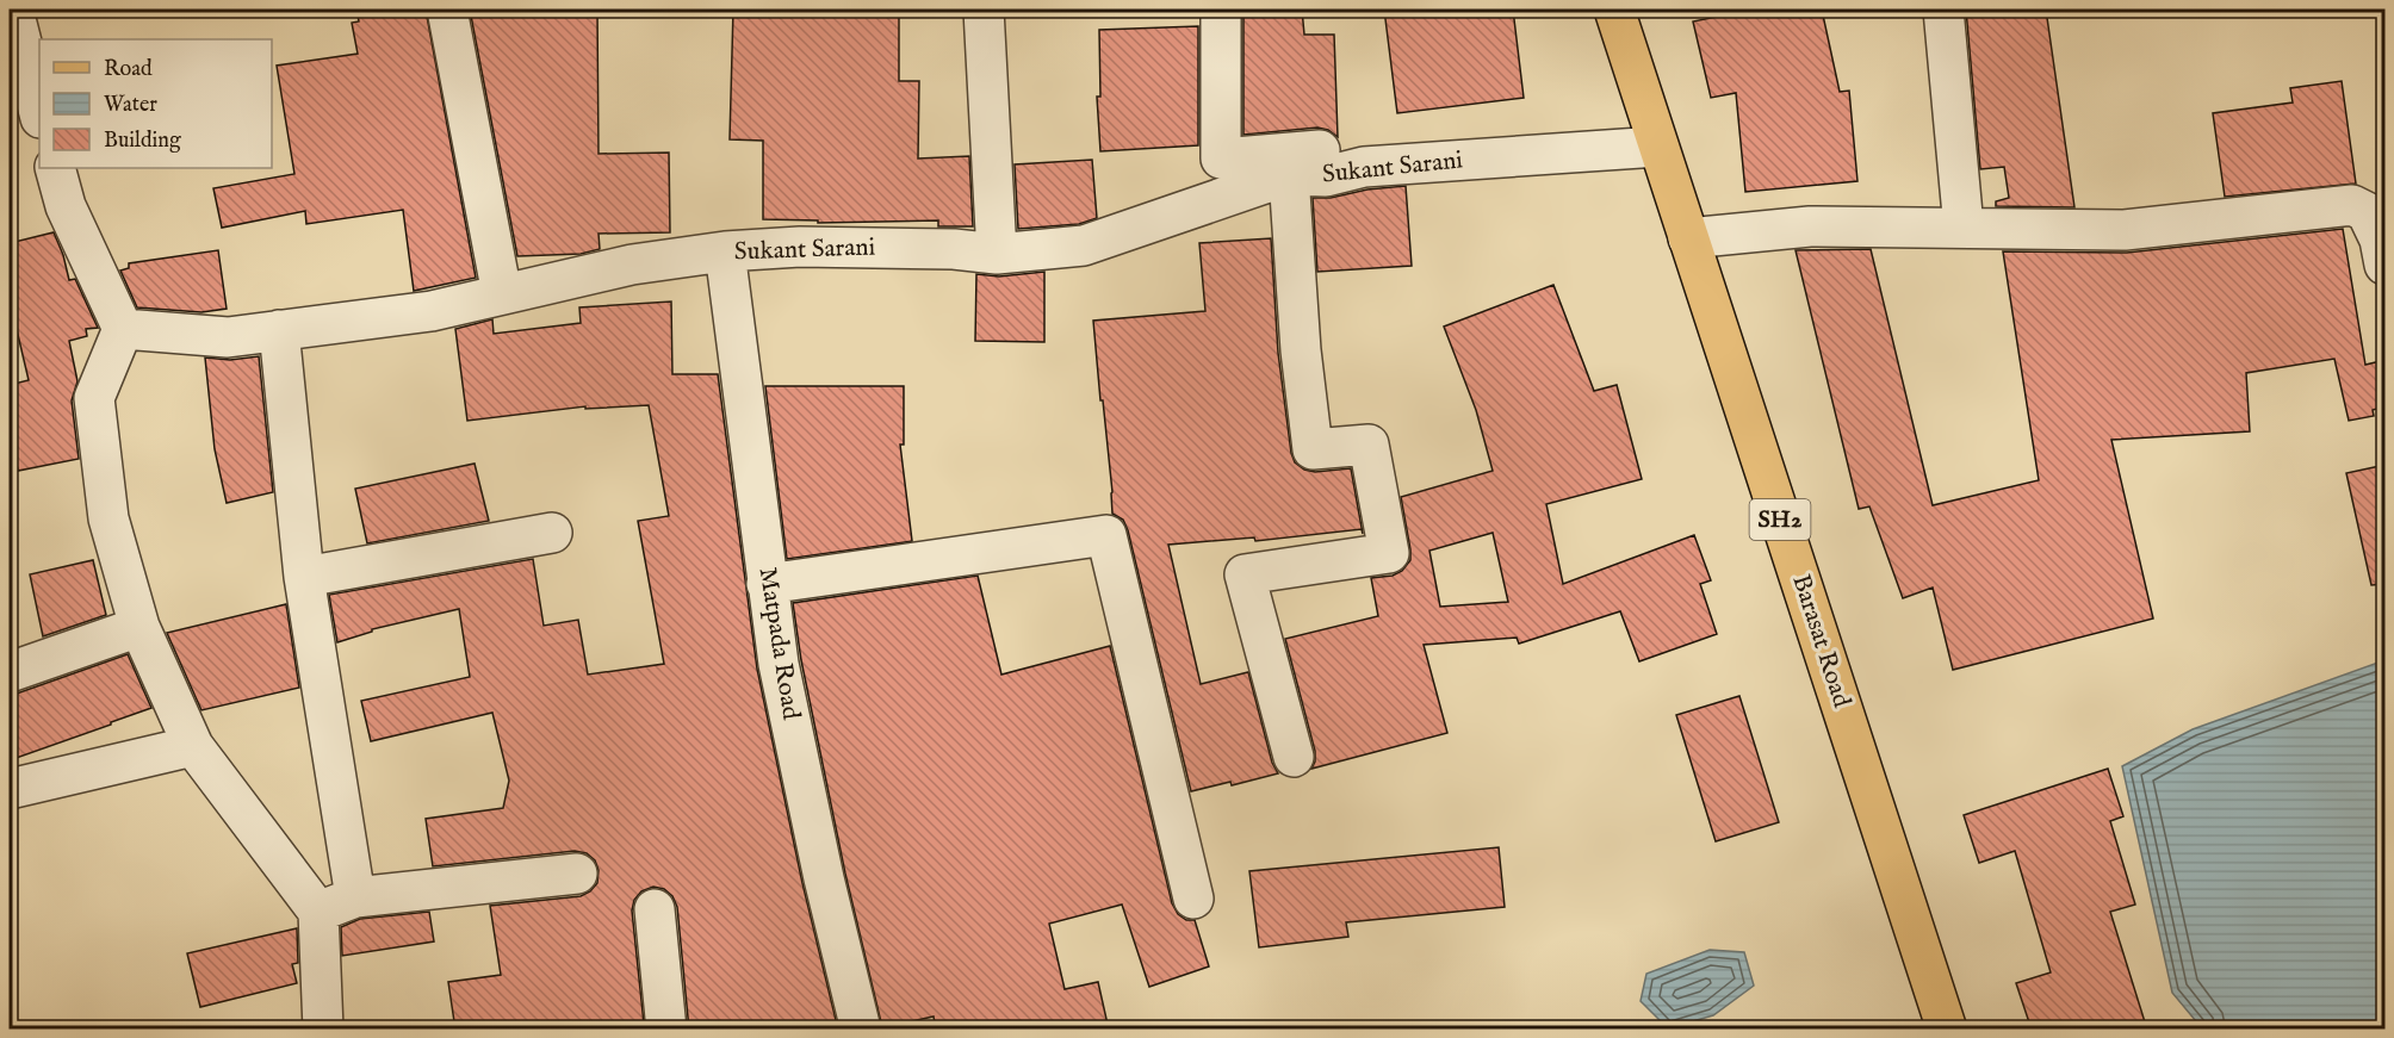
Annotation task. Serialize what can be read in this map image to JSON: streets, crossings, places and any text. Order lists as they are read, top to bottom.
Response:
{
  "streets": {
    "main road": ["SH2", "Barasat Road"],
    "street": ["Sukant Sarani", "Matpada Road"]
  },
  "crossings": [
    ["Sukant Sarani", "Barasat Road"],
    ["Sukant Sarani", "Matpada Road"]
  ],
  "legend": ["Road", "Water", "Building"]
}
